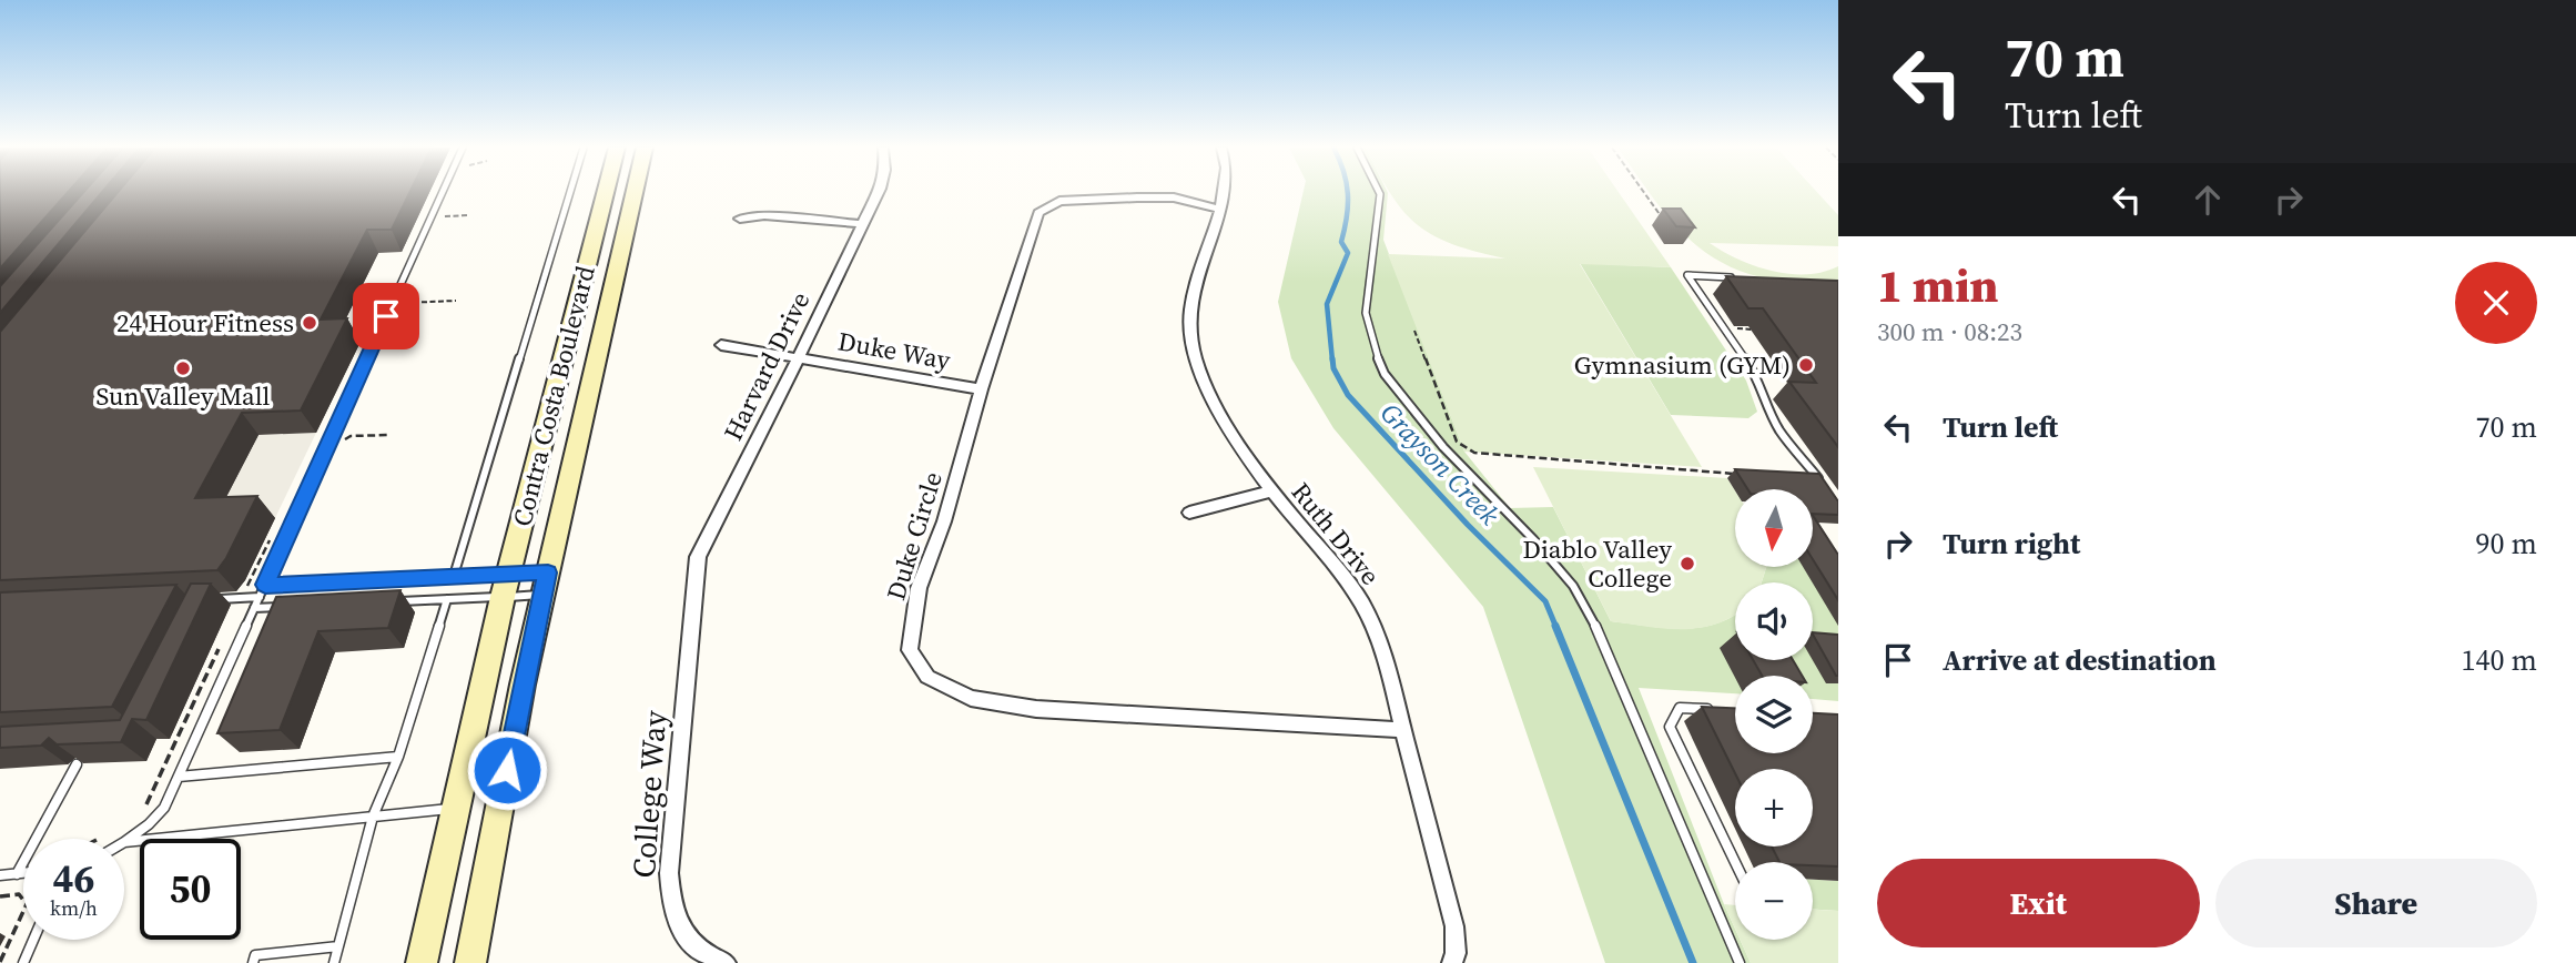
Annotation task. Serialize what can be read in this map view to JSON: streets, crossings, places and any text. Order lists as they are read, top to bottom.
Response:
{
  "streets": {
    "main road": ["Contra Costa Boulevard"],
    "street": [
      "Duke Way",
      "Harvard Drive",
      "Ruth Drive",
      "Duke Circle",
      "College Way"
    ]
  },
  "crossings": [
    ["Duke Way", "Harvard Drive"],
    ["Duke Way", "Duke Circle"],
    ["Harvard Drive", "College Way"],
    ["Ruth Drive", "Duke Circle"]
  ],
  "water": ["Grayson Creek"],
  "places": [
    "24 Hour Fitness",
    "Gymnasium (GYM)",
    "Sun Valley Mall",
    "Diablo Valley College"
  ],
  "north": "bottom",
  "page": {
    "turn": ["70 m", "Turn left"],
    "heading": ["1 min", "300 m · 08:23"],
    "list": [
      {
        "name": "Turn left",
        "value": "70 m"
      },
      {
        "name": "Turn right",
        "value": "90 m"
      },
      {
        "name": "Arrive at destination",
        "value": "140 m"
      }
    ],
    "map_buttons": ["+", "−"],
    "speed": "46 km/h",
    "limit": "50",
    "buttons": ["Exit", "Share"]
  }
}
